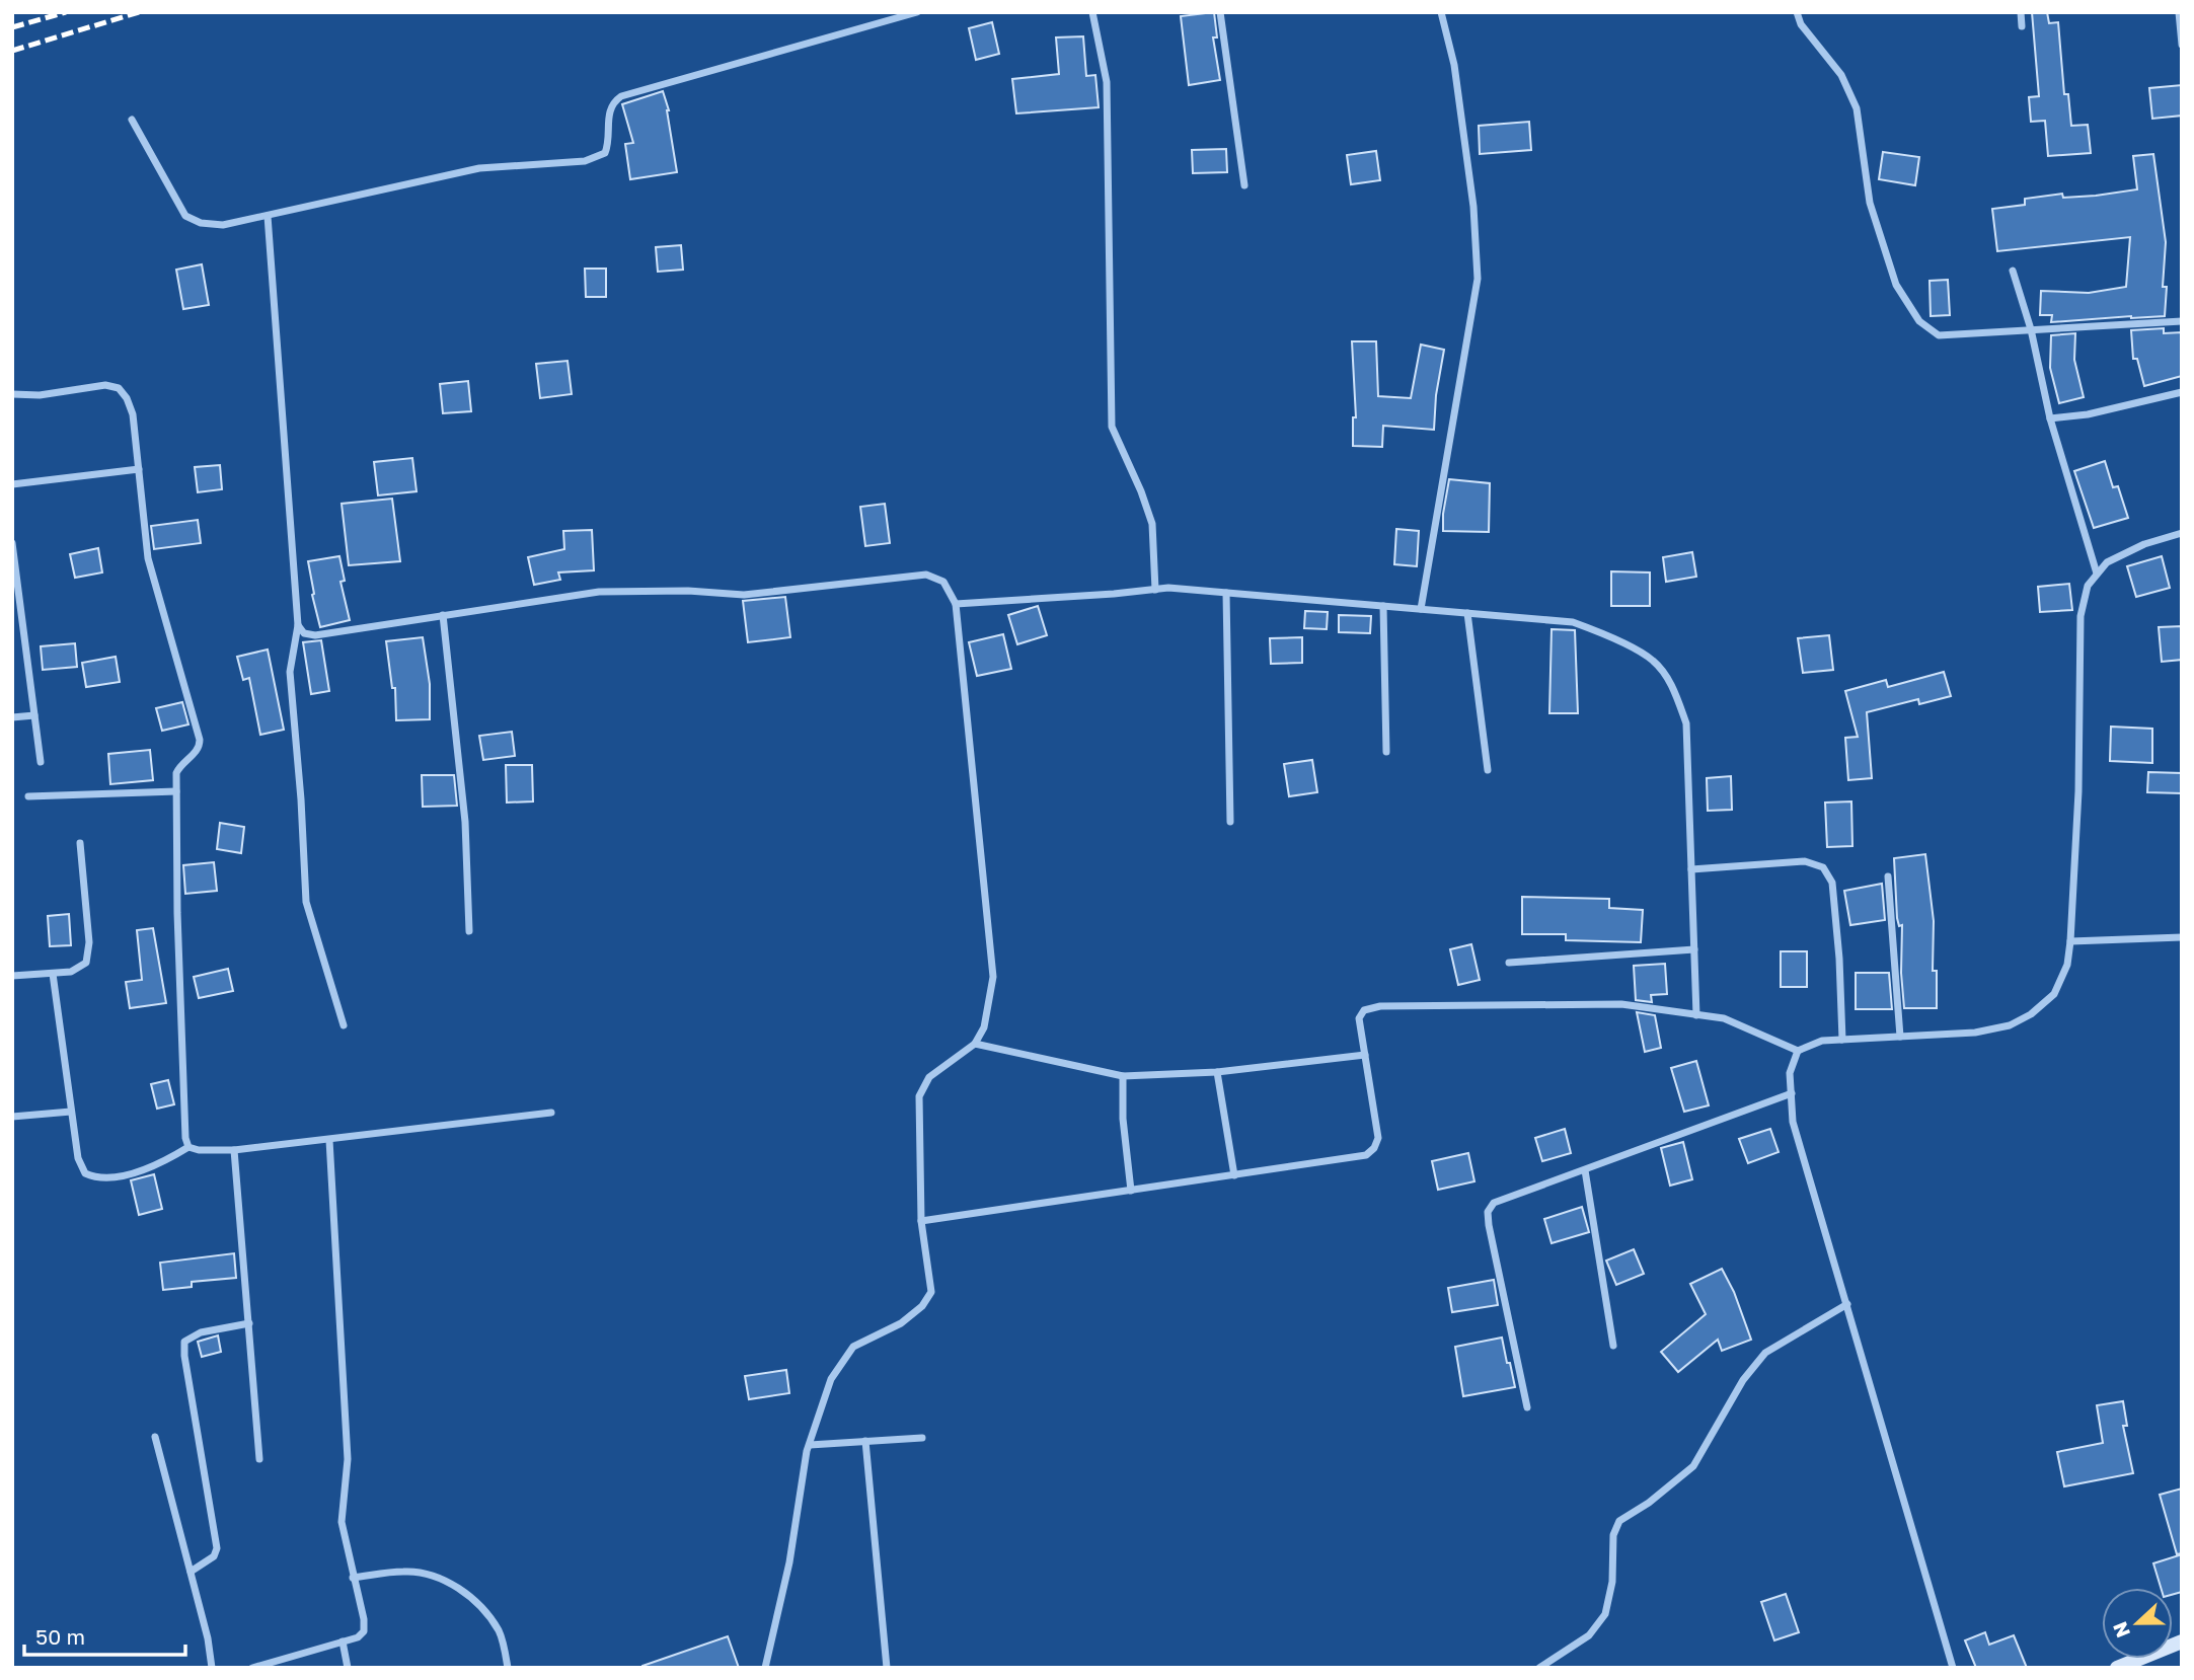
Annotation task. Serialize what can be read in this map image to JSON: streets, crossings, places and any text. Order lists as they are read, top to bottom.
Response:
{
  "scale_bar": "50 m",
  "north": "left"
}
